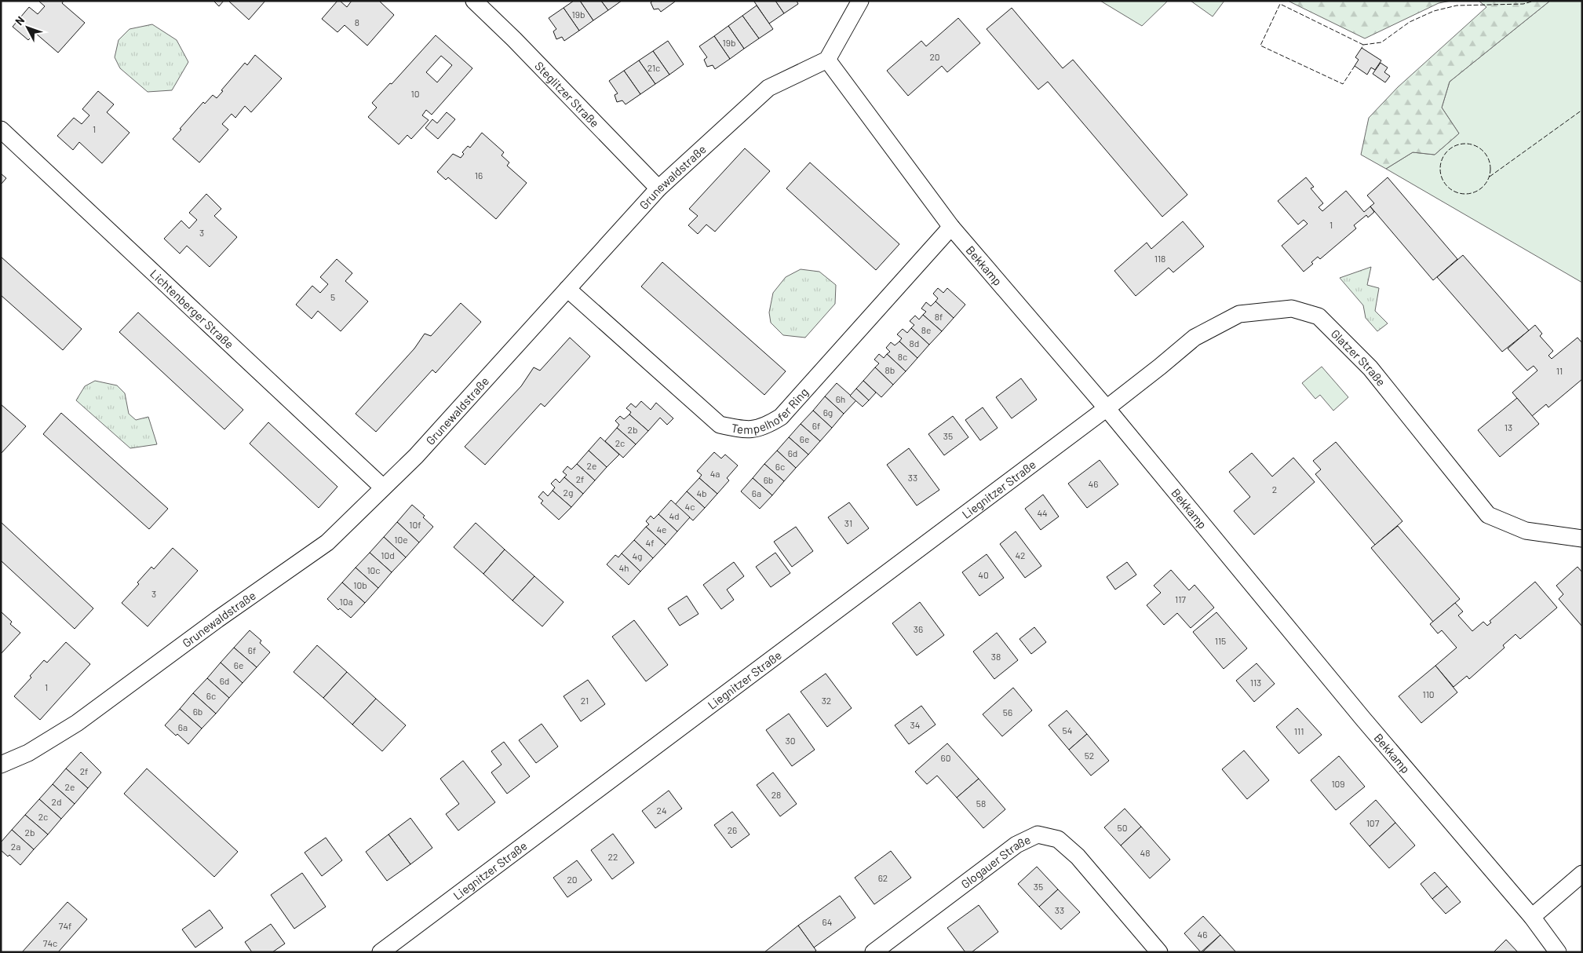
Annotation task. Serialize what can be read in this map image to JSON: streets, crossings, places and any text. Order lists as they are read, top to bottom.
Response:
{
  "streets": {
    "street": [
      "Steglitzer Straße",
      "Grunewaldstraße",
      "Bekkamp",
      "Lichtenberger Straße",
      "Glatzer Straße",
      "Tempelhofer Ring",
      "Liegnitzer Straße",
      "Glogauer Straße"
    ]
  },
  "crossings": [
    ["Steglitzer Straße", "Grunewaldstraße"],
    ["Grunewaldstraße", "Bekkamp"],
    ["Grunewaldstraße", "Lichtenberger Straße"],
    ["Grunewaldstraße", "Tempelhofer Ring"],
    ["Bekkamp", "Glatzer Straße"],
    ["Bekkamp", "Tempelhofer Ring"],
    ["Bekkamp", "Liegnitzer Straße"],
    ["Glatzer Straße", "Liegnitzer Straße"]
  ],
  "house_numbers": [
    "19b",
    "8",
    "19b",
    "20",
    "21c",
    "10",
    "1",
    "16",
    "1",
    "3",
    "118",
    "5",
    "8f",
    "8e",
    "8d",
    "8c",
    "8b",
    "11",
    "6h",
    "6g",
    "6f",
    "13",
    "2b",
    "35",
    "6e",
    "2c",
    "6d",
    "2e",
    "6c",
    "4a",
    "33",
    "2f",
    "6b",
    "46",
    "2",
    "2g",
    "4b",
    "6a",
    "4c",
    "44",
    "4d",
    "31",
    "10f",
    "4e",
    "10e",
    "4f",
    "10d",
    "42",
    "4g",
    "4h",
    "10c",
    "40",
    "10b",
    "3",
    "117",
    "10a",
    "36",
    "115",
    "6f",
    "38",
    "6e",
    "6d",
    "113",
    "1",
    "110",
    "6c",
    "21",
    "32",
    "6b",
    "56",
    "34",
    "6a",
    "54",
    "111",
    "30",
    "52",
    "60",
    "2f",
    "109",
    "2e",
    "28",
    "2d",
    "58",
    "24",
    "2c",
    "107",
    "50",
    "26",
    "2b",
    "2a",
    "48",
    "22",
    "62",
    "20",
    "35",
    "33",
    "64",
    "74f",
    "46",
    "74c"
  ],
  "north": "top left"
}
